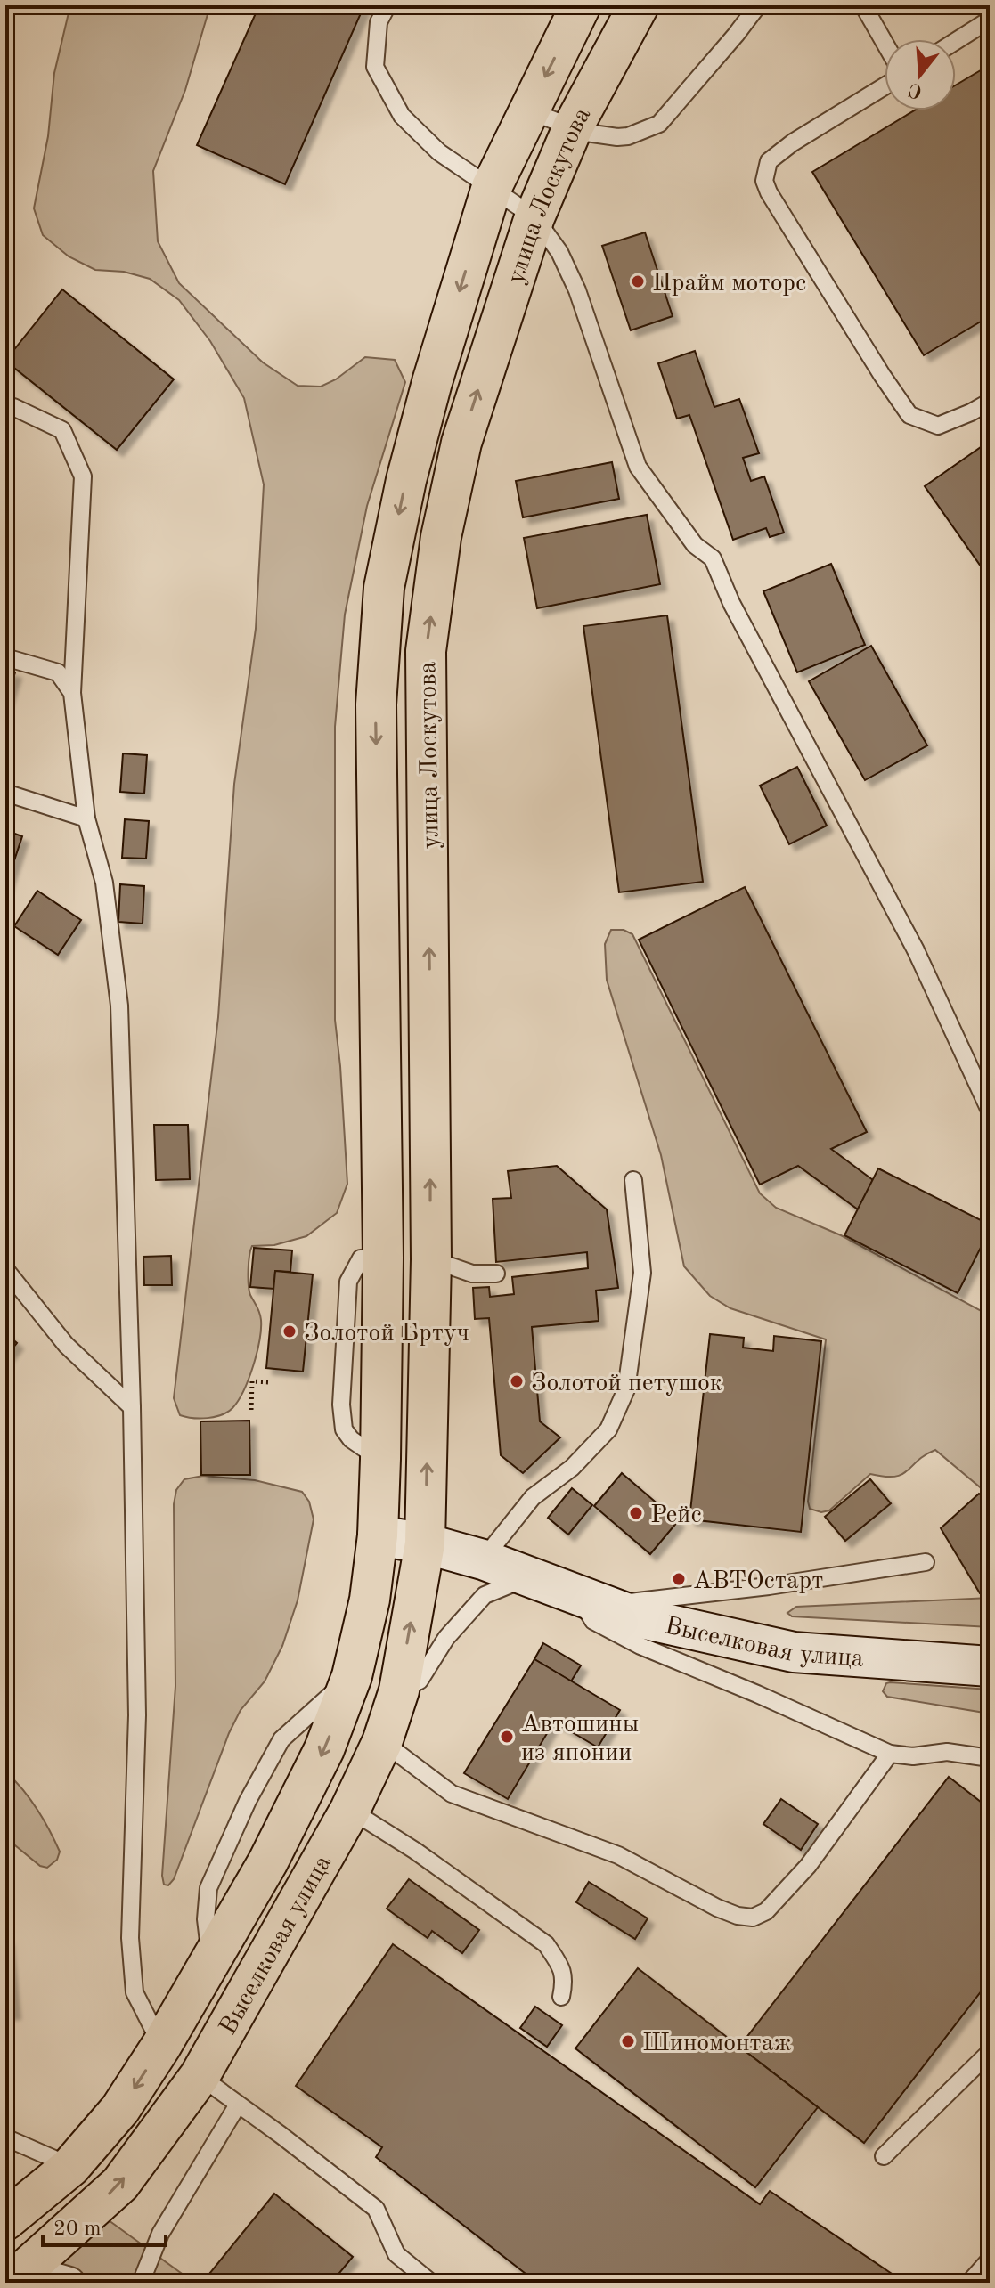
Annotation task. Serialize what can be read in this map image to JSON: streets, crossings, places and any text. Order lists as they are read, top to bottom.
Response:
{
  "streets": {
    "main road": ["улица Лоскутова", "Выселковая улица"]
  },
  "crossings": [
    ["улица Лоскутова", "Выселковая улица"]
  ],
  "places": [
    "Прайм моторс",
    "Золотой Бртуч",
    "Золотой петушок",
    "Рейс",
    "АВТОстарт",
    "Автошины из японии",
    "Шиномонтаж"
  ],
  "scale_bar": "20 m",
  "north": "bottom"
}
